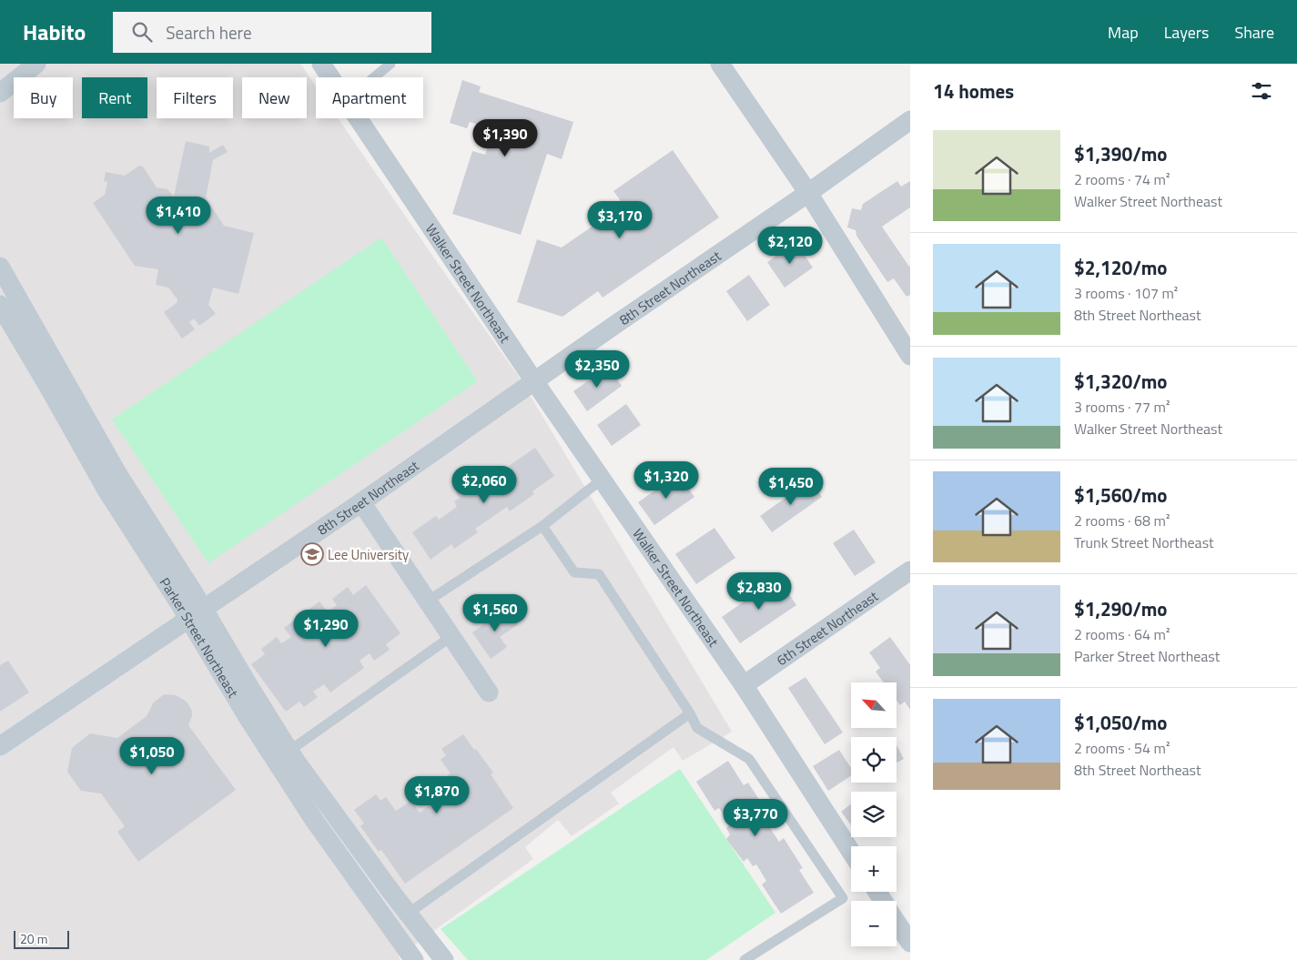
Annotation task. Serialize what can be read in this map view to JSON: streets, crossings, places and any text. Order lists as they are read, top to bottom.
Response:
{
  "streets": {
    "street": [
      "Walker Street Northeast",
      "8th Street Northeast",
      "6th Street Northeast",
      "Parker Street Northeast"
    ]
  },
  "crossings": [
    ["Walker Street Northeast", "8th Street Northeast"],
    ["Walker Street Northeast", "6th Street Northeast"],
    ["8th Street Northeast", "Parker Street Northeast"]
  ],
  "places": {
    "school or university": ["Lee University"]
  },
  "scale_bar": "20 m",
  "north": "top left",
  "page": {
    "header": "Habito",
    "search": "Search here",
    "nav": ["Map", "Layers", "Share"],
    "heading": "14 homes",
    "chip": [
      "Buy",
      "Rent",
      "Filters",
      "New",
      "Apartment"
    ],
    "list": [
      {
        "name": "$1,390/mo",
        "note": "2 rooms · 74 m² · Walker Street Northeast"
      },
      {
        "name": "$2,120/mo",
        "note": "3 rooms · 107 m² · 8th Street Northeast"
      },
      {
        "name": "$1,320/mo",
        "note": "3 rooms · 77 m² · Walker Street Northeast"
      },
      {
        "name": "$1,560/mo",
        "note": "2 rooms · 68 m² · Trunk Street Northeast"
      },
      {
        "name": "$1,290/mo",
        "note": "2 rooms · 64 m² · Parker Street Northeast"
      },
      {
        "name": "$1,050/mo",
        "note": "2 rooms · 54 m² · 8th Street Northeast"
      }
    ],
    "price": [
      "$1,390",
      "$1,410",
      "$3,170",
      "$2,120",
      "$2,350",
      "$1,320",
      "$2,060",
      "$1,450",
      "$2,830",
      "$1,560",
      "$1,290",
      "$1,050",
      "$1,870",
      "$3,770"
    ],
    "map_buttons": ["+", "−"],
    "scale": "20 m"
  }
}
